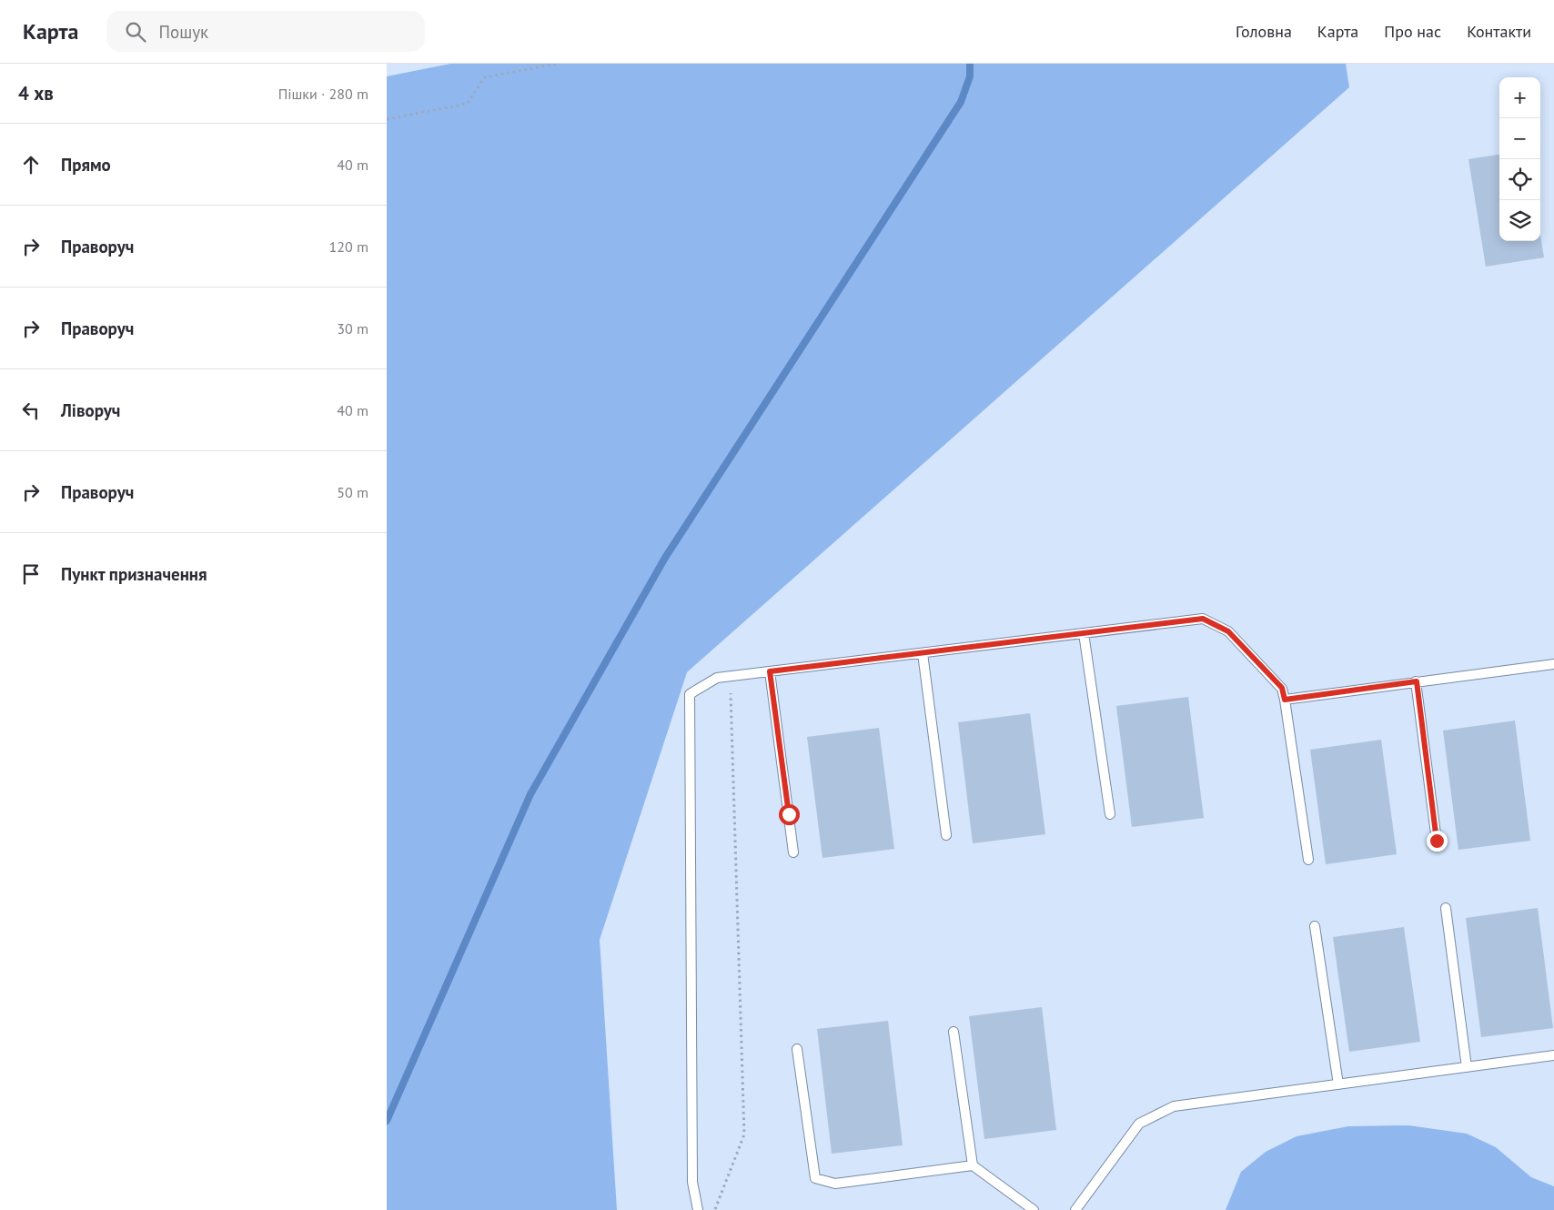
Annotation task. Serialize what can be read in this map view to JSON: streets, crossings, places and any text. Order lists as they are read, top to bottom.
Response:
{
  "page": {
    "header": "Карта",
    "search": "Пошук",
    "nav": [
      "Головна",
      "Карта",
      "Про нас",
      "Контакти"
    ],
    "heading": ["4 хв", "Пішки · 280 m"],
    "map_buttons": ["+", "−"],
    "list": [
      ["Прямо", "40 m"],
      ["Праворуч", "120 m"],
      ["Праворуч", "30 m"],
      ["Ліворуч", "40 m"],
      ["Праворуч", "50 m"],
      "Пункт призначення"
    ]
  }
}
